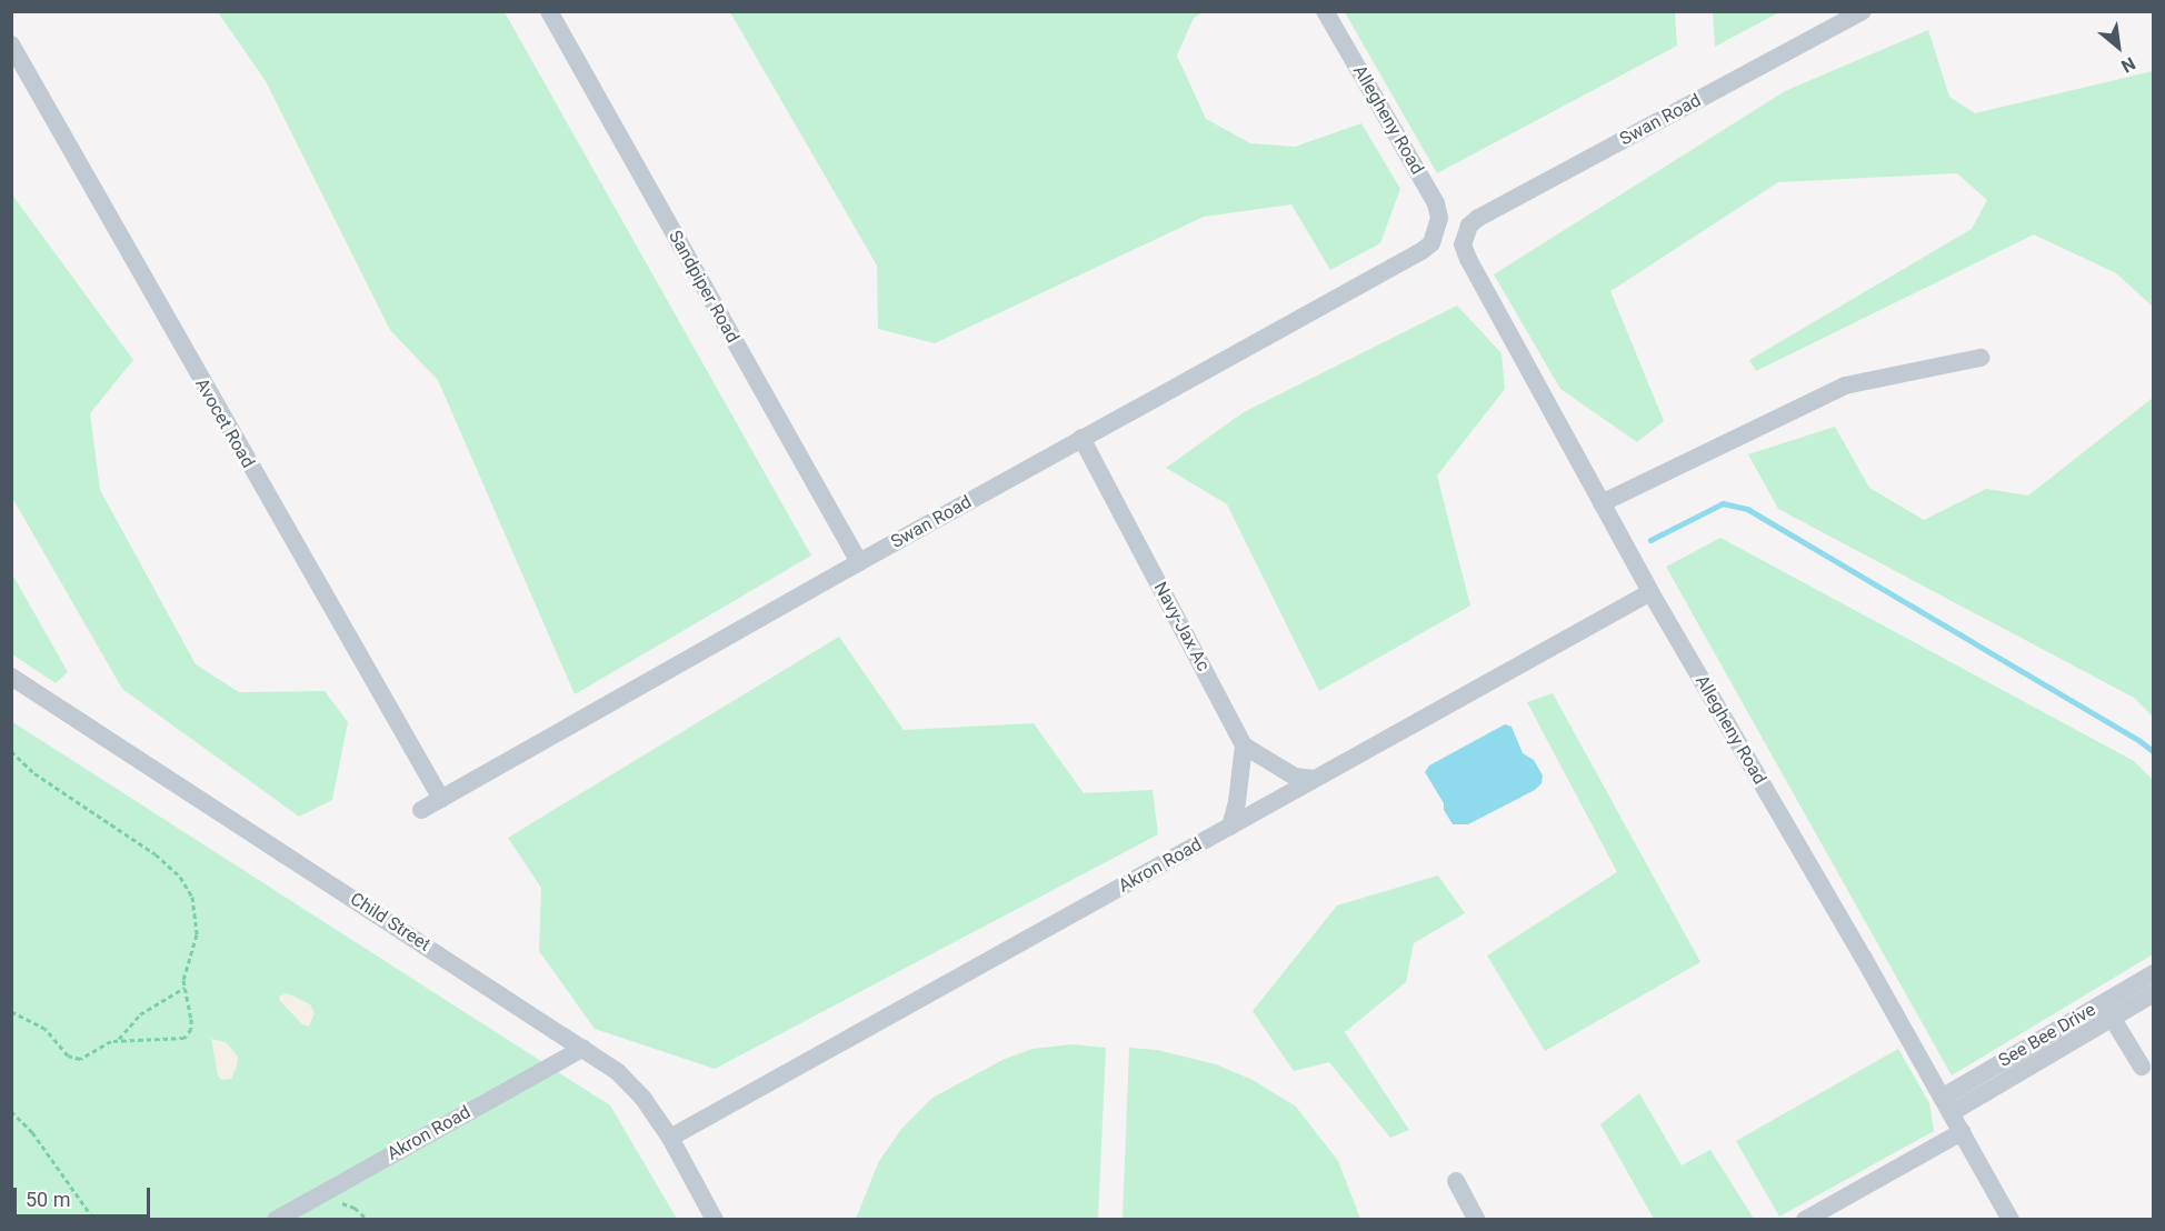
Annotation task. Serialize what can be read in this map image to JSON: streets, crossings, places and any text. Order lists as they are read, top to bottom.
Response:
{
  "streets": {
    "street": [
      "Allegheny Road",
      "Swan Road",
      "Sandpiper Road",
      "Avocet Road",
      "Navy-Jax Ac",
      "Akron Road",
      "Child Street",
      "See Bee Drive"
    ]
  },
  "crossings": [
    ["Allegheny Road", "Swan Road"],
    ["Allegheny Road", "Akron Road"],
    ["Allegheny Road", "See Bee Drive"],
    ["Swan Road", "Sandpiper Road"],
    ["Swan Road", "Avocet Road"],
    ["Swan Road", "Navy-Jax Ac"],
    ["Akron Road", "Child Street"]
  ],
  "scale_bar": "50 m",
  "north": "bottom right"
}
